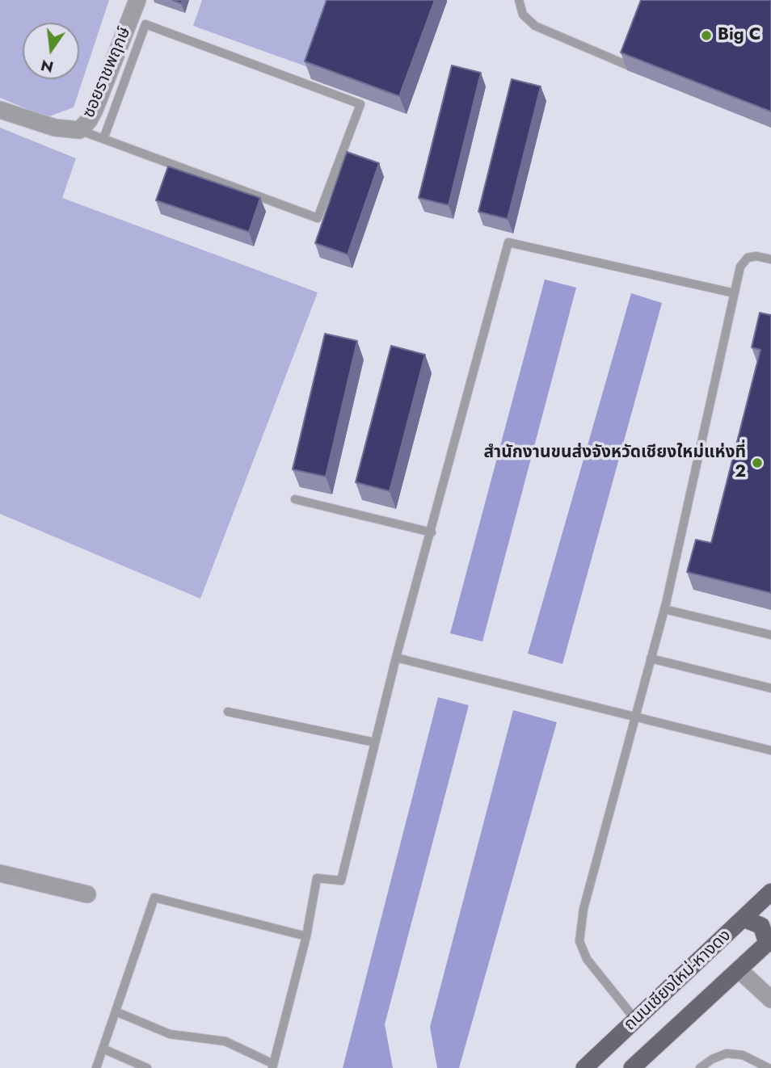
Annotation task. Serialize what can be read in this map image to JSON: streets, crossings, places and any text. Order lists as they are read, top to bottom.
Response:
{
  "streets": {
    "main road": ["ถนนเชียงใหม่-หางดง"],
    "street": ["ซอยราชพฤกษ์"]
  },
  "places": ["Big C", "สำนักงานขนส่งจังหวัดเชียงใหม่แห่งที่ 2"],
  "north": "bottom"
}
